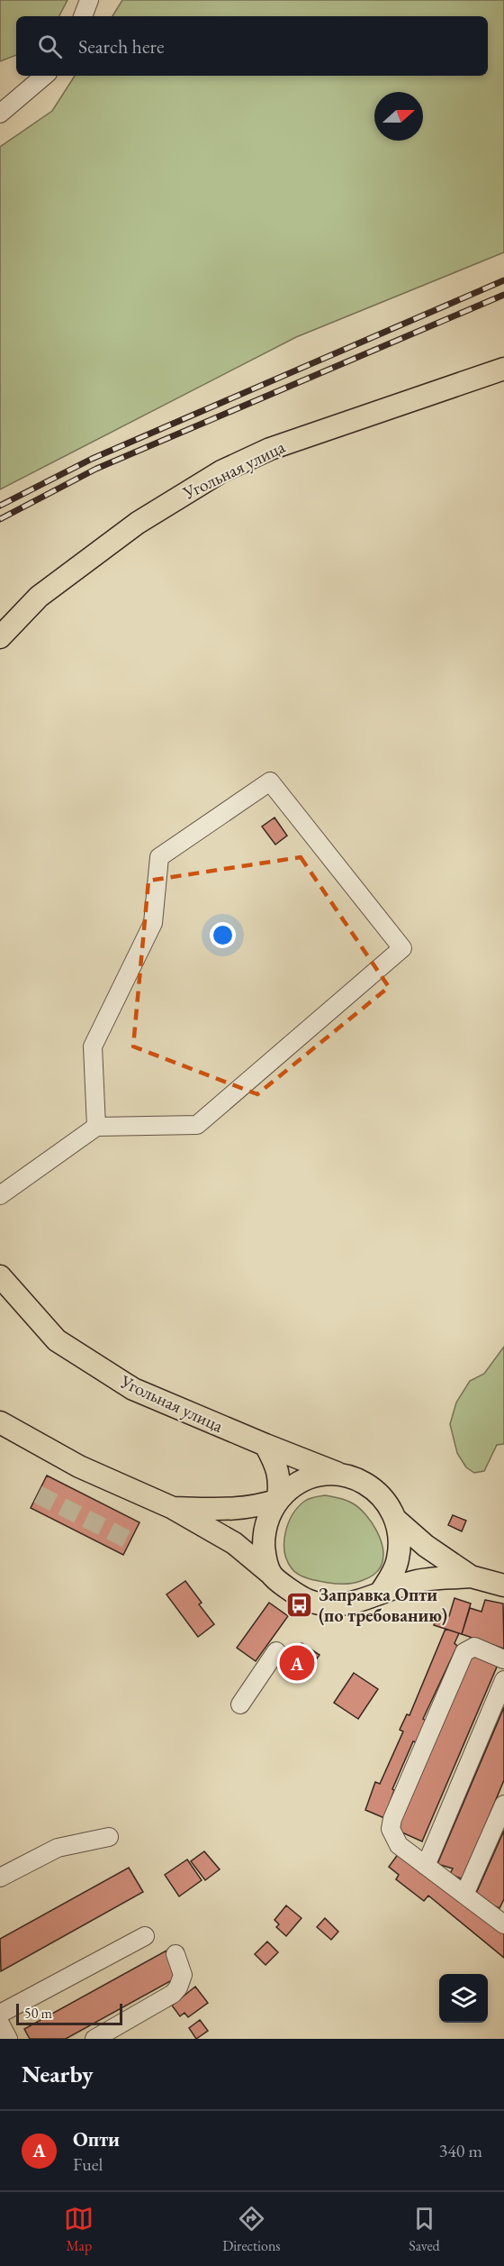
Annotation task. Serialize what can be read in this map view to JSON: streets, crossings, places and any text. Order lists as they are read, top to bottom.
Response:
{
  "streets": {
    "main road": ["Угольная улица"]
  },
  "places": {
    "bus stop": ["Заправка Опти (по требованию)"]
  },
  "scale_bar": "50 m",
  "north": "right",
  "page": {
    "search": "Search here",
    "pins": "A",
    "scale": "50 m",
    "heading": "Nearby",
    "list": [
      {
        "mark": "A",
        "name": "Опти",
        "note": "Fuel",
        "value": "340 m"
      }
    ],
    "nav": ["Map", "Directions", "Saved"]
  }
}
